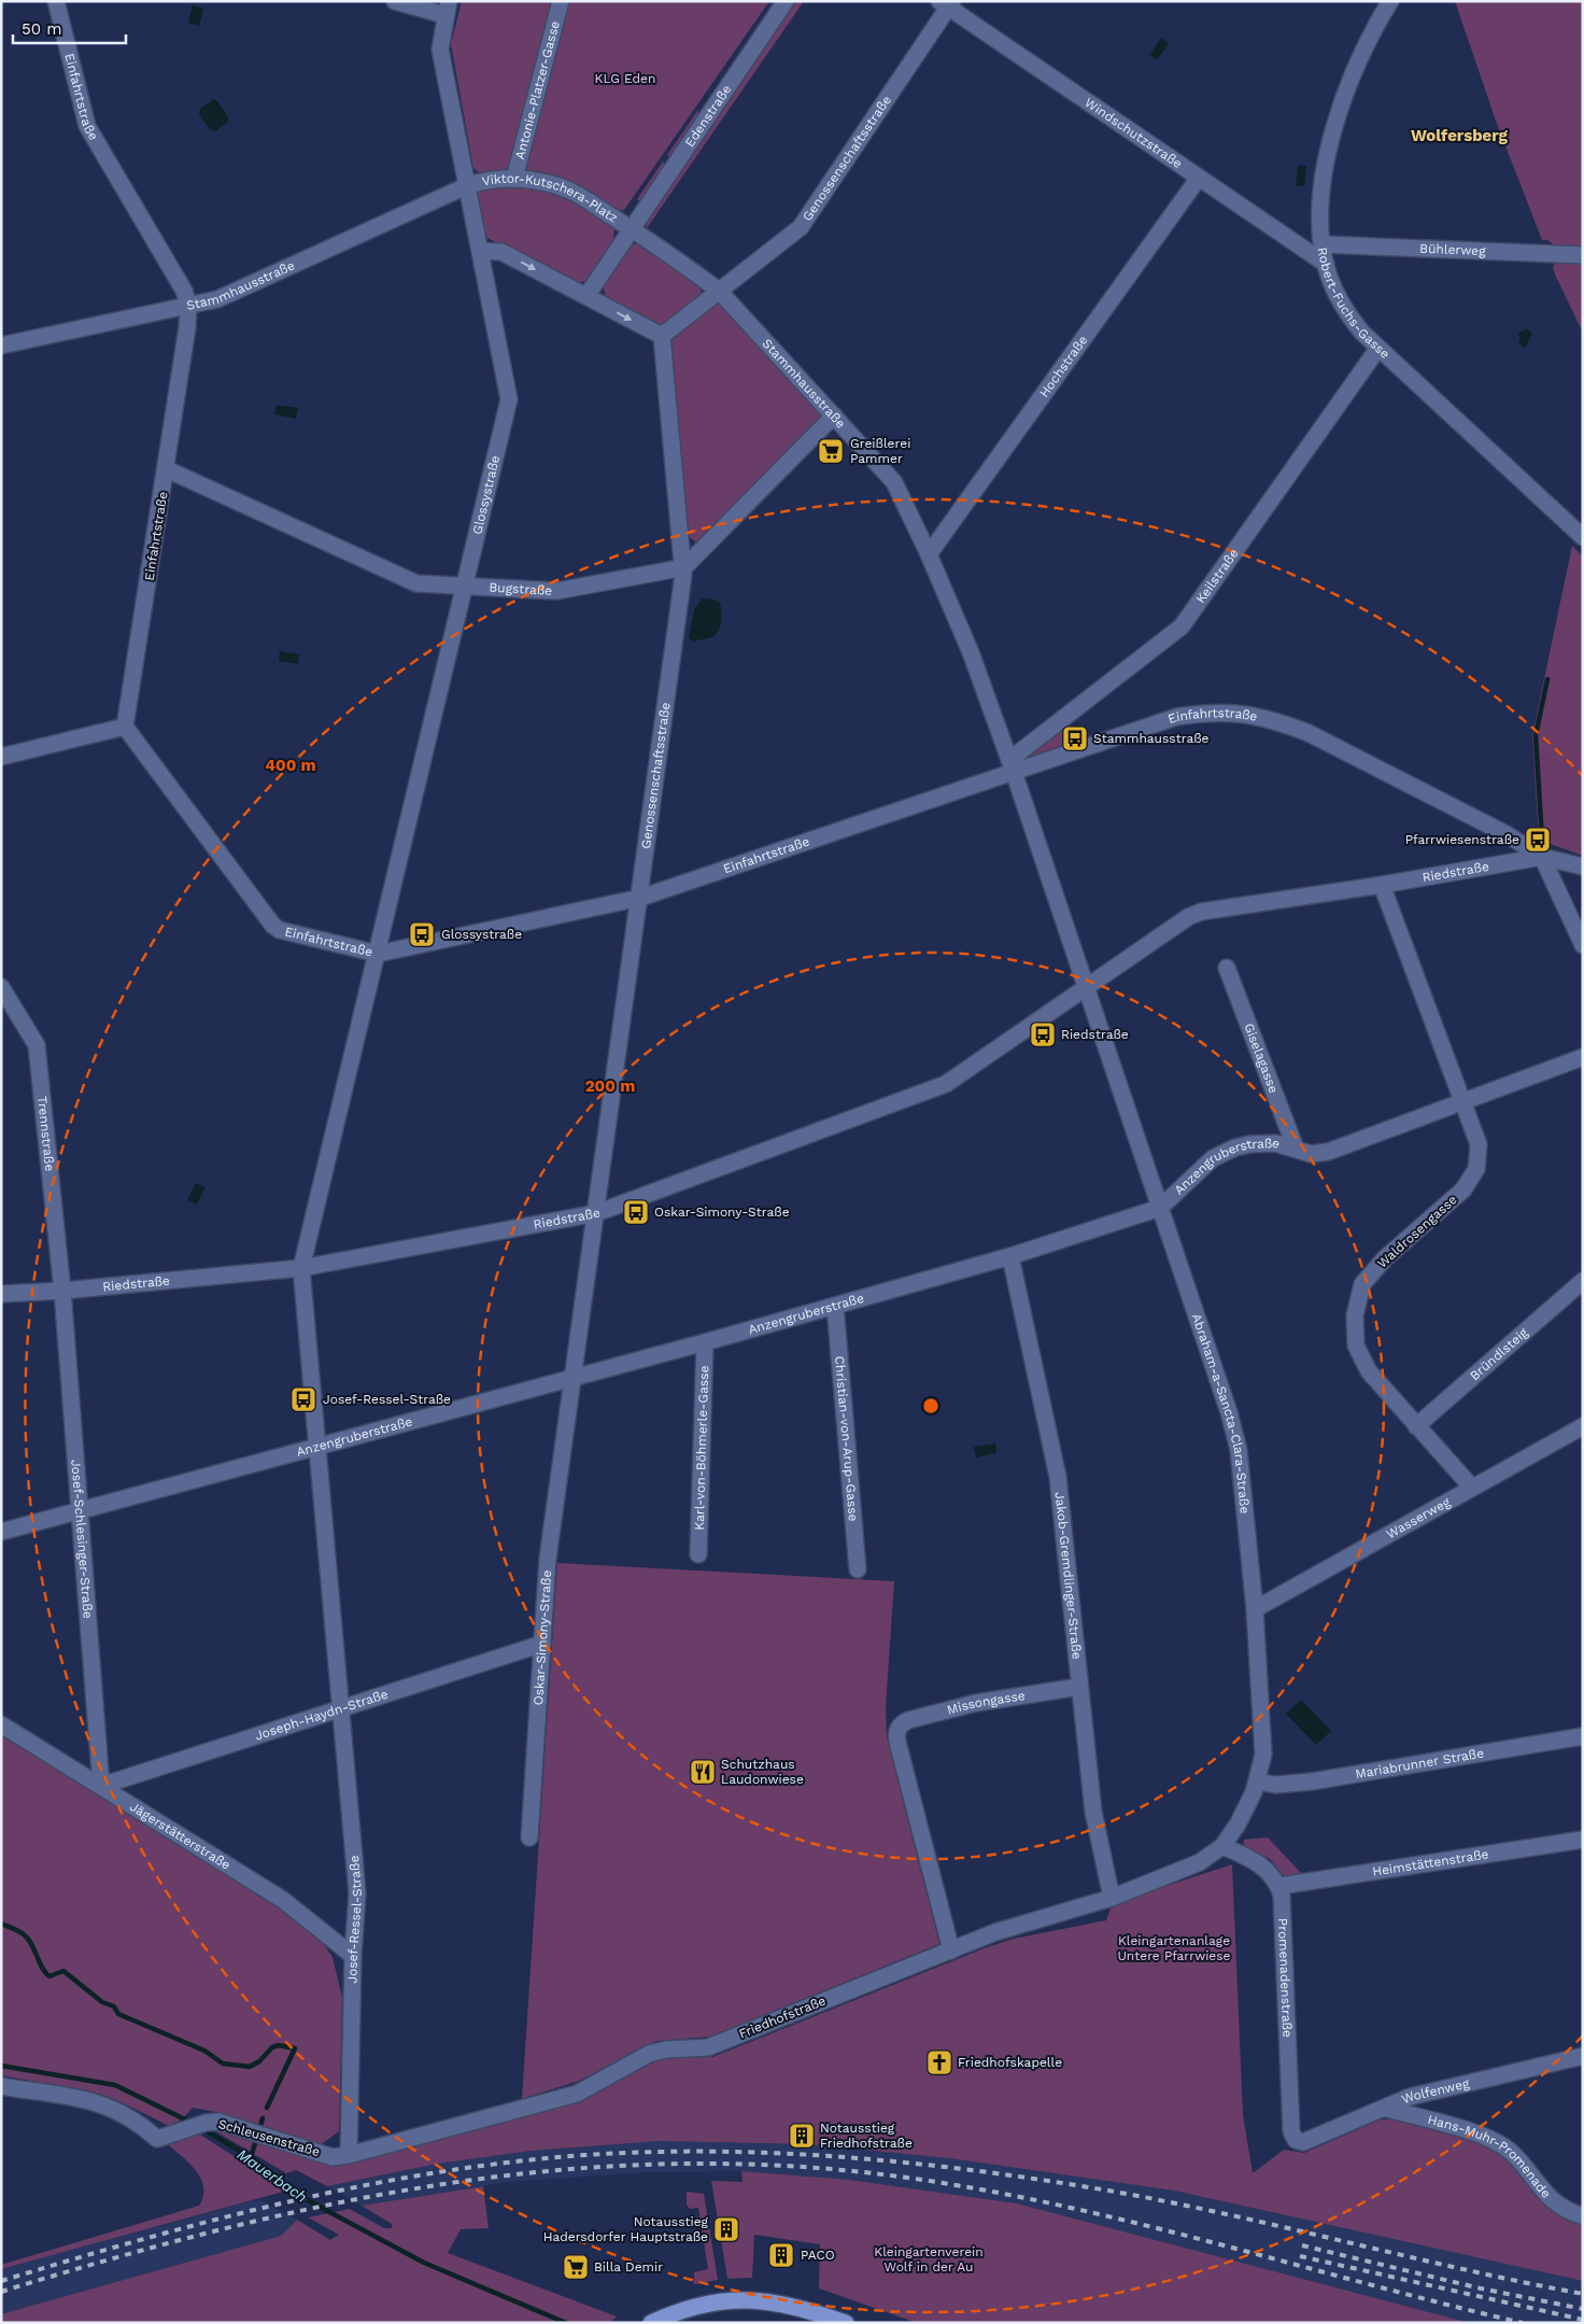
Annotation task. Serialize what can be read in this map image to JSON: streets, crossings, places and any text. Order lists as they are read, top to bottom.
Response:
{
  "streets": {
    "street": [
      "Antonie-Platzer-Gasse",
      "Einfahrtstraße",
      "Edenstraße",
      "Windschutzstraße",
      "Genossenschaftsstraße",
      "Viktor-Kutschera-Platz",
      "Bühlerweg",
      "Stammhausstraße",
      "Robert-Fuchs-Gasse",
      "Hochstraße",
      "Glossystraße",
      "Keilstraße",
      "Bugstraße",
      "Riedstraße",
      "Giselagasse",
      "Trennstraße",
      "Anzengruberstraße",
      "Waldrosengasse",
      "Bründlsteig",
      "Abraham-a-Sancta-Clara-Straße",
      "Christian-von-Arup-Gasse",
      "Karl-von-Böhmerle-Gasse",
      "Wasserweg",
      "Josef-Schlesinger-Straße",
      "Jakob-Gremdlinger-Straße",
      "Oskar-Simony-Straße",
      "Missongasse",
      "Joseph-Haydn-Straße",
      "Mariabrunner Straße",
      "Jägerstätterstraße",
      "Heimstättenstraße",
      "Josef-Ressel-Straße",
      "Promenadenstraße",
      "Friedhofstraße",
      "Wolfenweg",
      "Schleusenstraße",
      "Hans-Muhr-Promenade"
    ]
  },
  "crossings": [
    ["Antonie-Platzer-Gasse", "Viktor-Kutschera-Platz"],
    ["Einfahrtstraße", "Genossenschaftsstraße"],
    ["Einfahrtstraße", "Stammhausstraße"],
    ["Einfahrtstraße", "Glossystraße"],
    ["Einfahrtstraße", "Keilstraße"],
    ["Einfahrtstraße", "Bugstraße"],
    ["Einfahrtstraße", "Riedstraße"],
    ["Edenstraße", "Viktor-Kutschera-Platz"],
    ["Windschutzstraße", "Genossenschaftsstraße"],
    ["Windschutzstraße", "Robert-Fuchs-Gasse"],
    ["Windschutzstraße", "Hochstraße"],
    ["Genossenschaftsstraße", "Viktor-Kutschera-Platz"],
    ["Genossenschaftsstraße", "Stammhausstraße"],
    ["Genossenschaftsstraße", "Bugstraße"],
    ["Genossenschaftsstraße", "Riedstraße"],
    ["Genossenschaftsstraße", "Oskar-Simony-Straße"],
    ["Viktor-Kutschera-Platz", "Stammhausstraße"],
    ["Viktor-Kutschera-Platz", "Glossystraße"],
    ["Bühlerweg", "Robert-Fuchs-Gasse"],
    ["Stammhausstraße", "Hochstraße"],
    ["Stammhausstraße", "Glossystraße"],
    ["Stammhausstraße", "Keilstraße"],
    ["Stammhausstraße", "Riedstraße"],
    ["Stammhausstraße", "Abraham-a-Sancta-Clara-Straße"],
    ["Robert-Fuchs-Gasse", "Keilstraße"],
    ["Glossystraße", "Bugstraße"],
    ["Glossystraße", "Riedstraße"],
    ["Glossystraße", "Josef-Ressel-Straße"],
    ["Riedstraße", "Trennstraße"],
    ["Riedstraße", "Waldrosengasse"],
    ["Riedstraße", "Abraham-a-Sancta-Clara-Straße"],
    ["Riedstraße", "Josef-Schlesinger-Straße"],
    ["Riedstraße", "Oskar-Simony-Straße"],
    ["Riedstraße", "Josef-Ressel-Straße"],
    ["Giselagasse", "Anzengruberstraße"],
    ["Trennstraße", "Josef-Schlesinger-Straße"],
    ["Anzengruberstraße", "Waldrosengasse"],
    ["Anzengruberstraße", "Abraham-a-Sancta-Clara-Straße"],
    ["Anzengruberstraße", "Christian-von-Arup-Gasse"],
    ["Anzengruberstraße", "Karl-von-Böhmerle-Gasse"],
    ["Anzengruberstraße", "Josef-Schlesinger-Straße"],
    ["Anzengruberstraße", "Jakob-Gremdlinger-Straße"],
    ["Anzengruberstraße", "Oskar-Simony-Straße"],
    ["Anzengruberstraße", "Josef-Ressel-Straße"],
    ["Waldrosengasse", "Bründlsteig"],
    ["Waldrosengasse", "Wasserweg"],
    ["Abraham-a-Sancta-Clara-Straße", "Wasserweg"],
    ["Abraham-a-Sancta-Clara-Straße", "Mariabrunner Straße"],
    ["Abraham-a-Sancta-Clara-Straße", "Friedhofstraße"],
    ["Josef-Schlesinger-Straße", "Joseph-Haydn-Straße"],
    ["Josef-Schlesinger-Straße", "Jägerstätterstraße"],
    ["Jakob-Gremdlinger-Straße", "Missongasse"],
    ["Jakob-Gremdlinger-Straße", "Friedhofstraße"],
    ["Oskar-Simony-Straße", "Joseph-Haydn-Straße"],
    ["Missongasse", "Friedhofstraße"],
    ["Joseph-Haydn-Straße", "Jägerstätterstraße"],
    ["Joseph-Haydn-Straße", "Josef-Ressel-Straße"],
    ["Jägerstätterstraße", "Josef-Ressel-Straße"],
    ["Heimstättenstraße", "Promenadenstraße"],
    ["Josef-Ressel-Straße", "Friedhofstraße"],
    ["Josef-Ressel-Straße", "Schleusenstraße"],
    ["Promenadenstraße", "Wolfenweg"],
    ["Friedhofstraße", "Schleusenstraße"],
    ["Wolfenweg", "Hans-Muhr-Promenade"]
  ],
  "districts": ["Wolfersberg"],
  "water": ["Mauerbach"],
  "parks": ["KLG Eden", "Kleingartenanlage Untere Pfarrwiese", "Kleingartenverein Wolf in der Au"],
  "places": {
    "supermarket": ["Greißlerei Pammer", "Billa Demir"],
    "bus stop": [
      "Stammhausstraße",
      "Pfarrwiesenstraße",
      "Glossystraße",
      "Riedstraße",
      "Oskar-Simony-Straße",
      "Josef-Ressel-Straße"
    ],
    "restaurant": ["Schutzhaus Laudonwiese"],
    "church": ["Friedhofskapelle"],
    "building": ["Notausstieg Friedhofstraße", "Notausstieg Hadersdorfer Hauptstraße", "PACO"]
  },
  "scale_bar": "50 m",
  "rings": ["400 m", "200 m"]
}
